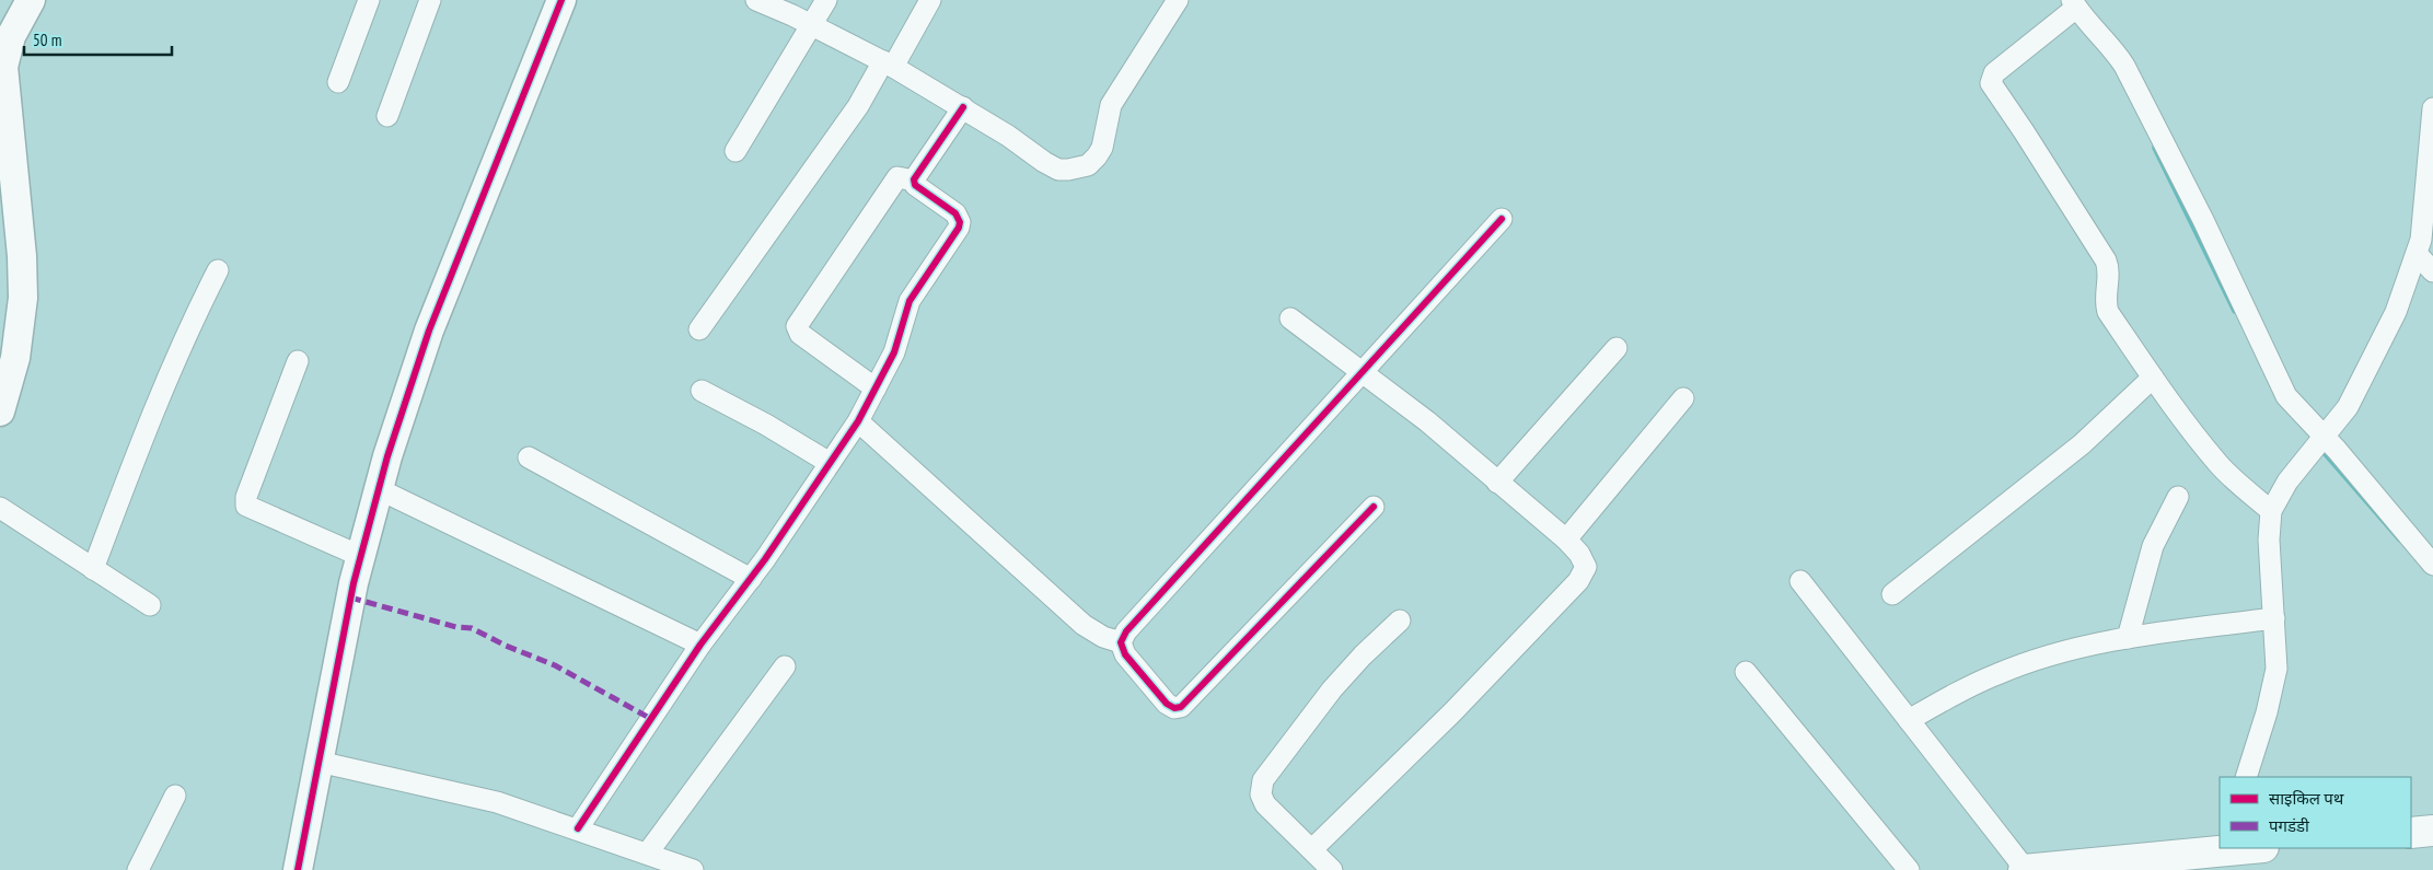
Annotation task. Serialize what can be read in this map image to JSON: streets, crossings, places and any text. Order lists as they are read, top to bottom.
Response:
{
  "legend": ["साइकिल पथ", "पगडंडी"],
  "scale_bar": "50 m"
}
